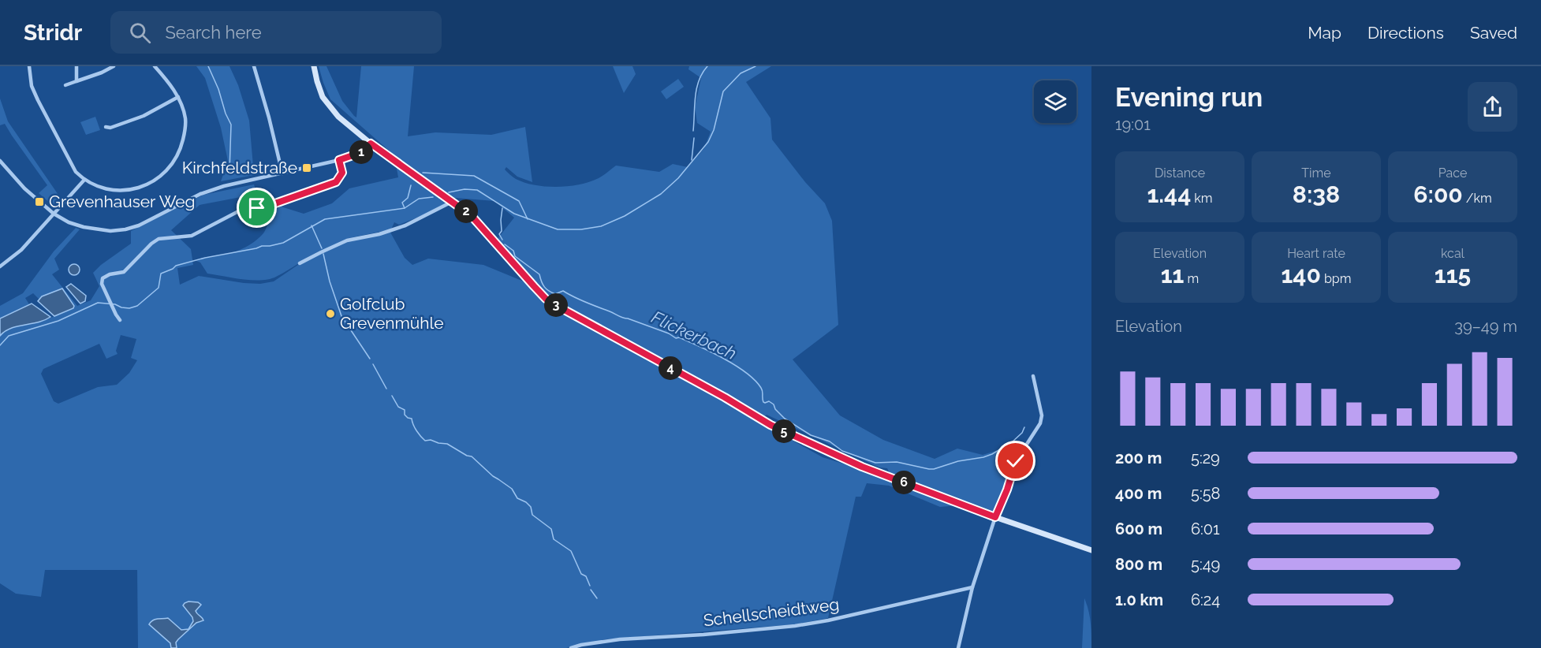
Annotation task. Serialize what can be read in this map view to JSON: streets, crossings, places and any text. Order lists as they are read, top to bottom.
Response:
{
  "streets": {
    "street": ["Schellscheidtweg"]
  },
  "water": ["Flickerbach"],
  "places": {
    "transit": ["Kirchfeldstraße", "Grevenhauser Weg"],
    "other": ["Golfclub Grevenmühle"]
  },
  "page": {
    "header": "Stridr",
    "search": "Search here",
    "nav": ["Map", "Directions", "Saved"],
    "heading": ["Evening run", "19:01"],
    "pins": [
      "1",
      "2",
      "3",
      "4",
      "5",
      "6"
    ],
    "stats": [
      ["Distance", "1.44 km"],
      ["Time", "8:38"],
      ["Pace", "6:00 /km"],
      ["Elevation", "11 m"],
      ["Heart rate", "140 bpm"],
      ["kcal", "115"]
    ],
    "chart": ["Elevation", "39–49 m"],
    "list": [
      {
        "name": "200 m",
        "note": "5:29"
      },
      {
        "name": "400 m",
        "note": "5:58"
      },
      {
        "name": "600 m",
        "note": "6:01"
      },
      {
        "name": "800 m",
        "note": "5:49"
      },
      {
        "name": "1.0 km",
        "note": "6:24"
      }
    ]
  }
}
